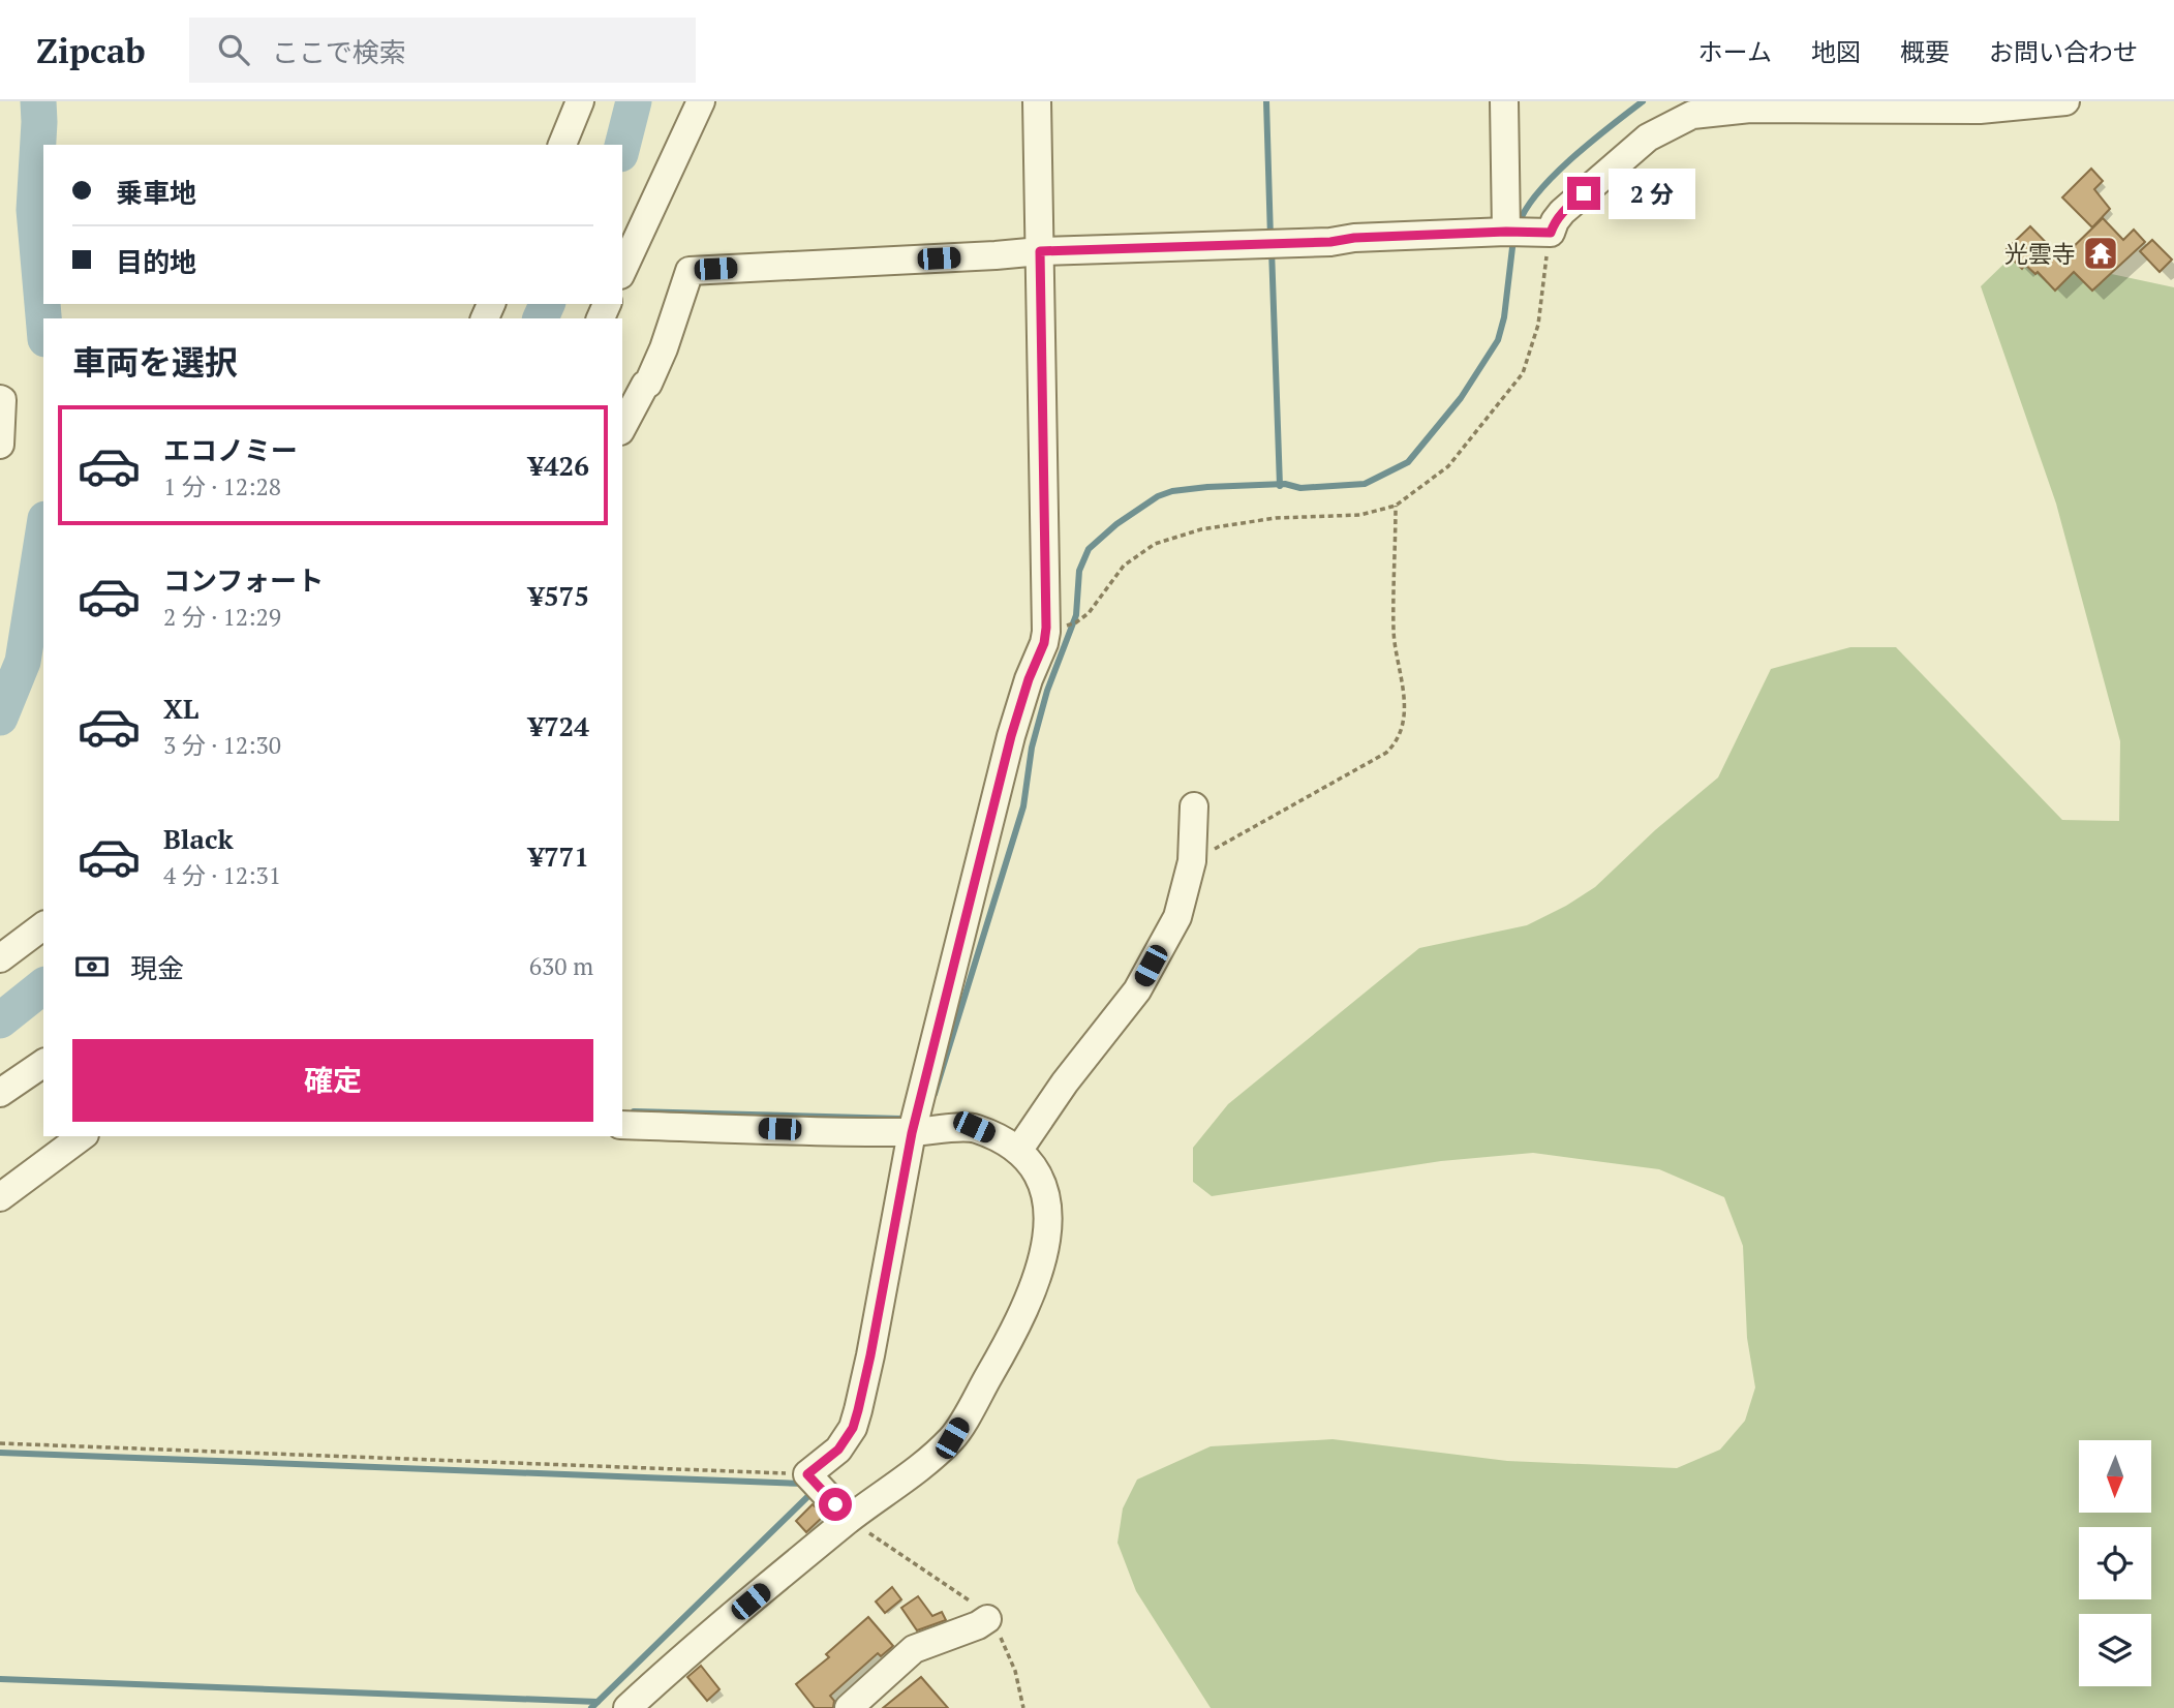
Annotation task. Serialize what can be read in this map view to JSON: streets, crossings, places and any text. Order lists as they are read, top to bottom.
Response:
{
  "places": {
    "temple": ["光雲寺"]
  },
  "north": "bottom",
  "page": {
    "header": "Zipcab",
    "search": "ここで検索",
    "nav": [
      "ホーム",
      "地図",
      "概要",
      "お問い合わせ"
    ],
    "banner": ["乗車地", "目的地"],
    "bubble": "2 分",
    "heading": "車両を選択",
    "list": [
      {
        "name": "エコノミー",
        "note": "1 分 · 12:28",
        "value": "¥426"
      },
      {
        "name": "コンフォート",
        "note": "2 分 · 12:29",
        "value": "¥575"
      },
      {
        "name": "XL",
        "note": "3 分 · 12:30",
        "value": "¥724"
      },
      {
        "name": "Black",
        "note": "4 分 · 12:31",
        "value": "¥771"
      }
    ],
    "pay": ["現金", "630 m"],
    "buttons": "確定"
  }
}
